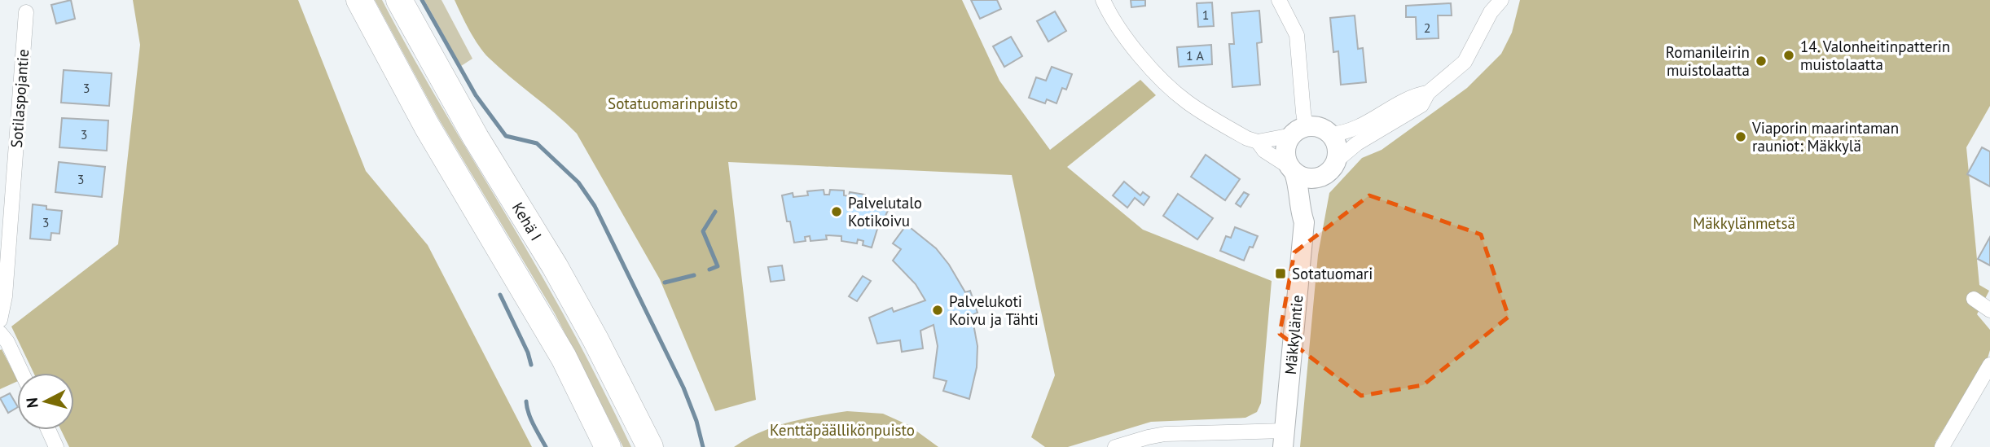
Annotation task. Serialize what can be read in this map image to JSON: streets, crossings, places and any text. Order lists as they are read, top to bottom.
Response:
{
  "streets": {
    "highway": ["Kehä I"],
    "street": ["Sotilaspojantie", "Mäkkyläntie"]
  },
  "parks": ["Sotatuomarinpuisto", "Mäkkylänmetsä", "Kenttäpäällikönpuisto"],
  "places": {
    "other": [
      "14. Valonheitinpatterin muistolaatta",
      "Romanileirin muistolaatta",
      "Viaporin maarintaman rauniot: Mäkkylä",
      "Palvelutalo Kotikoivu",
      "Palvelukoti Koivu ja Tähti"
    ],
    "transit": ["Sotatuomari"]
  },
  "house_numbers": [
    "1",
    "2",
    "1 A",
    "3",
    "3",
    "3",
    "3"
  ],
  "north": "left"
}
